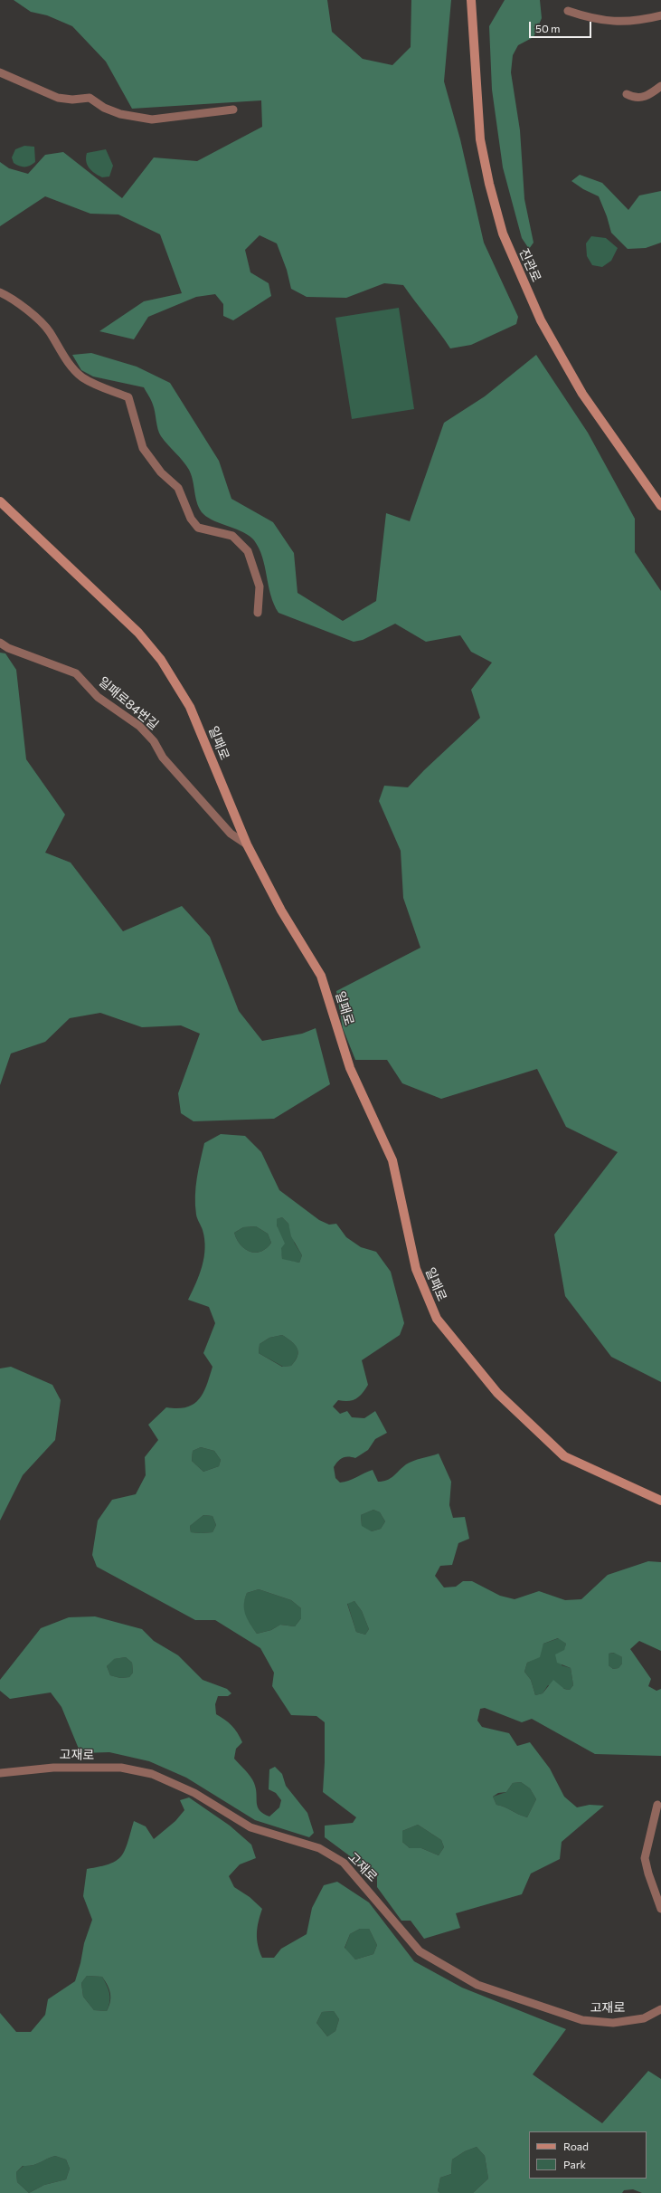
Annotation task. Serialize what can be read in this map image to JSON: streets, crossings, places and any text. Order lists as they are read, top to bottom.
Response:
{
  "streets": {
    "street": [
      "진관로",
      "일패로84번길",
      "일패로",
      "고재로"
    ]
  },
  "crossings": [
    ["일패로84번길", "일패로"]
  ],
  "legend": ["Road", "Park"],
  "scale_bar": "50 m"
}
